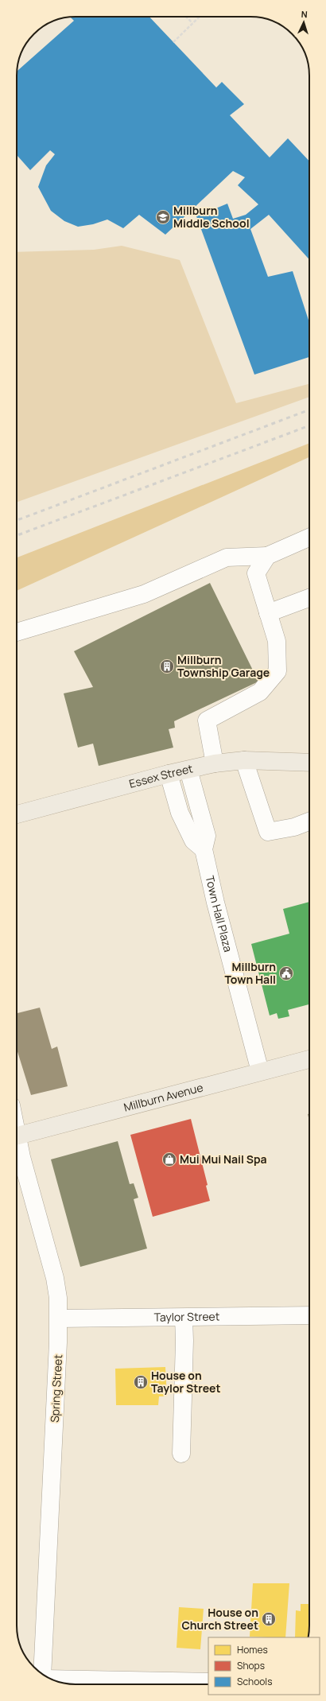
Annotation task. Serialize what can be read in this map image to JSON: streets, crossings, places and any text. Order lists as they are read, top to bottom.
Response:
{
  "streets": {
    "main road": ["Essex Street", "Millburn Avenue"],
    "street": ["Town Hall Plaza", "Taylor Street", "Spring Street"]
  },
  "crossings": [
    ["Essex Street", "Town Hall Plaza"],
    ["Town Hall Plaza", "Millburn Avenue"],
    ["Taylor Street", "Spring Street"]
  ],
  "places": {
    "school or university": ["Millburn Middle School"],
    "building": ["Millburn Township Garage", "House on Taylor Street", "House on Church Street"],
    "public building": ["Millburn Town Hall"],
    "shop": ["Mui Mui Nail Spa"]
  },
  "legend": ["Homes", "Shops", "Schools"],
  "north": "top"
}
